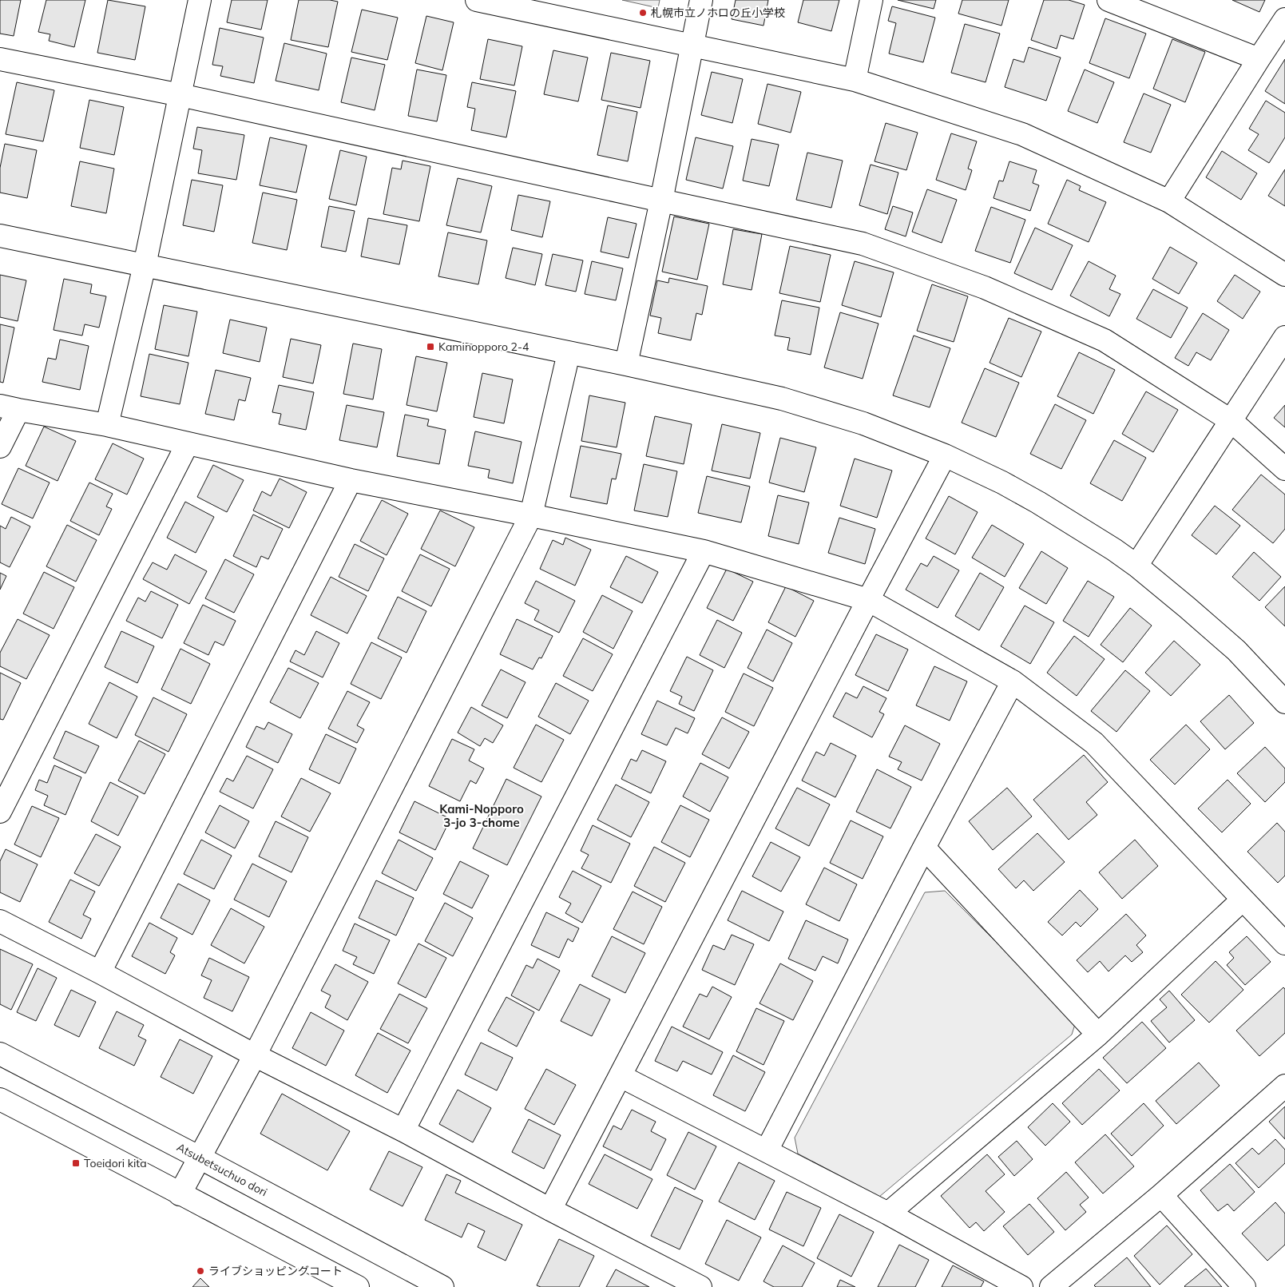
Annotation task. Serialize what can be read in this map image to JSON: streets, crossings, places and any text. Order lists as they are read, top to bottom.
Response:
{
  "streets": {
    "street": ["Atsubetsuchuo dori"]
  },
  "districts": ["Kami-Nopporo 3-jo 3-chome"],
  "places": {
    "other": ["札幌市立ノホロの丘小学校", "ライブショッピングコート"],
    "transit": ["Kaminopporo 2-4", "Toeidori kita"]
  }
}
